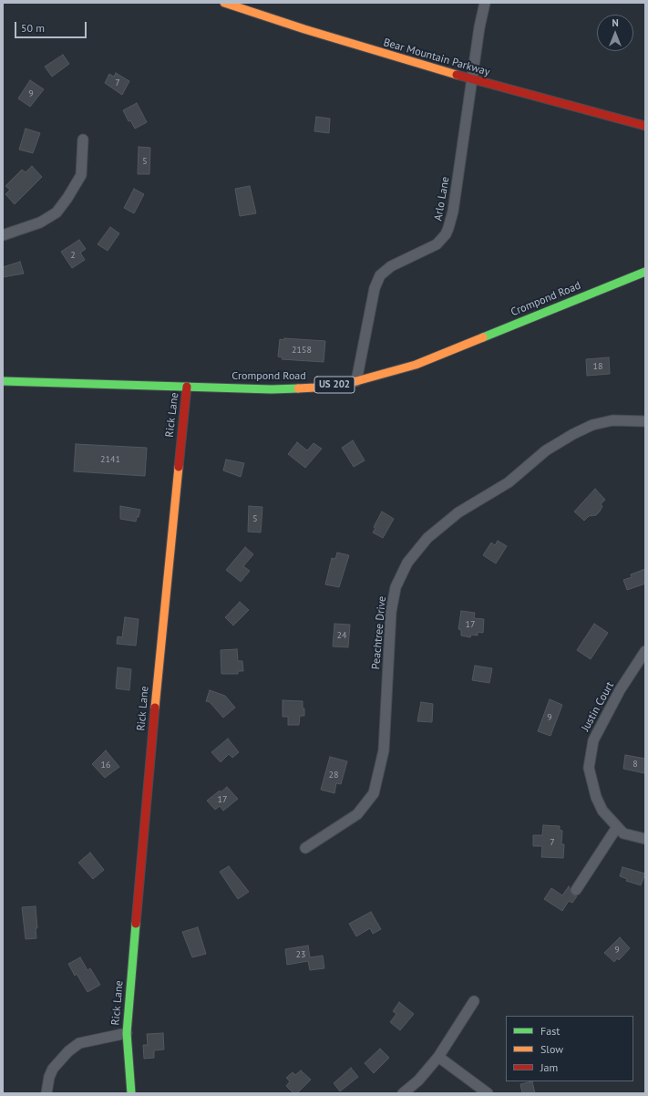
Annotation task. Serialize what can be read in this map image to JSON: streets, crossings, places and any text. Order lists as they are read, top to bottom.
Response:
{
  "streets": {
    "main road": [
      "Bear Mountain Parkway",
      "Crompond Road",
      "US 202",
      "Rick Lane"
    ],
    "street": ["Arlo Lane", "Peachtree Drive", "Justin Court"]
  },
  "crossings": [
    ["Bear Mountain Parkway", "Arlo Lane"],
    ["Arlo Lane", "Crompond Road"],
    ["Crompond Road", "Rick Lane"]
  ],
  "house_numbers": [
    "7",
    "9",
    "5",
    "2",
    "2158",
    "18",
    "2141",
    "5",
    "17",
    "24",
    "9",
    "8",
    "16",
    "28",
    "17",
    "7",
    "9",
    "23"
  ],
  "legend": ["Fast", "Slow", "Jam"],
  "scale_bar": "50 m",
  "north": "top"
}
